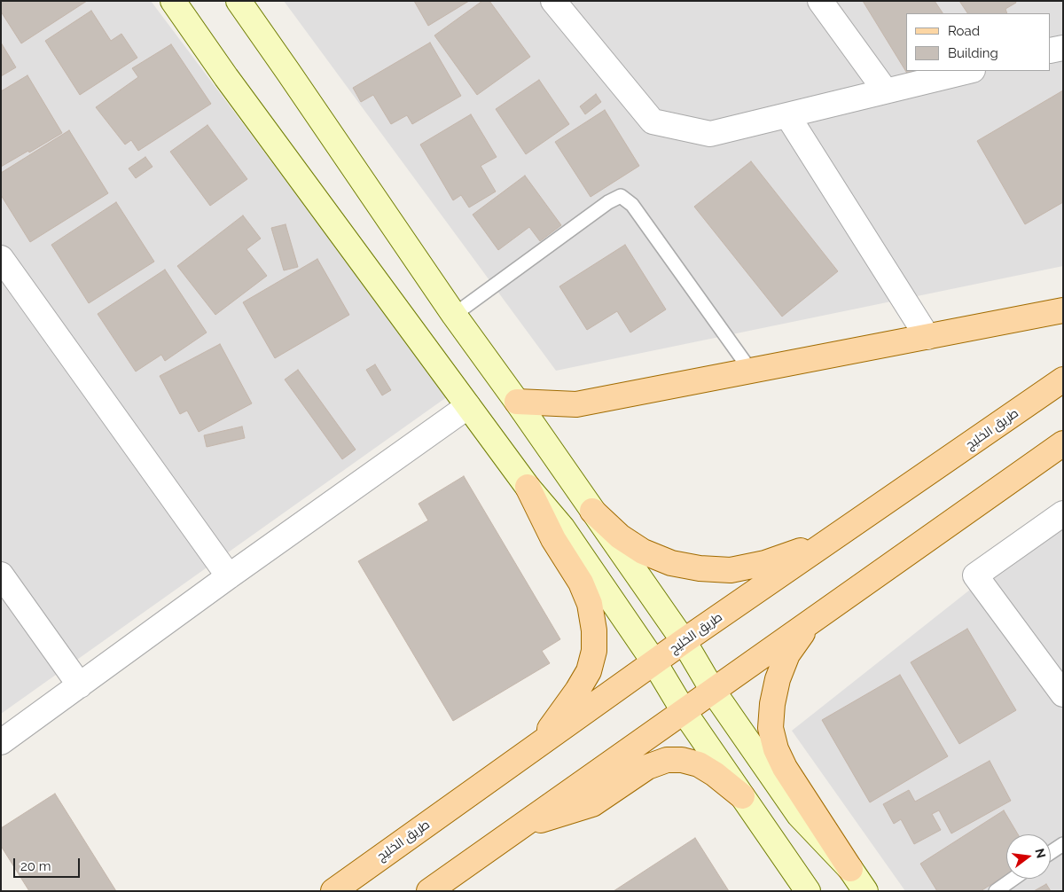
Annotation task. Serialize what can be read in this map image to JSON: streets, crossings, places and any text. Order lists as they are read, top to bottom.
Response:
{
  "streets": {
    "main road": ["طريق الخليج"]
  },
  "legend": ["Road", "Building"],
  "scale_bar": "20 m",
  "north": "right"
}
